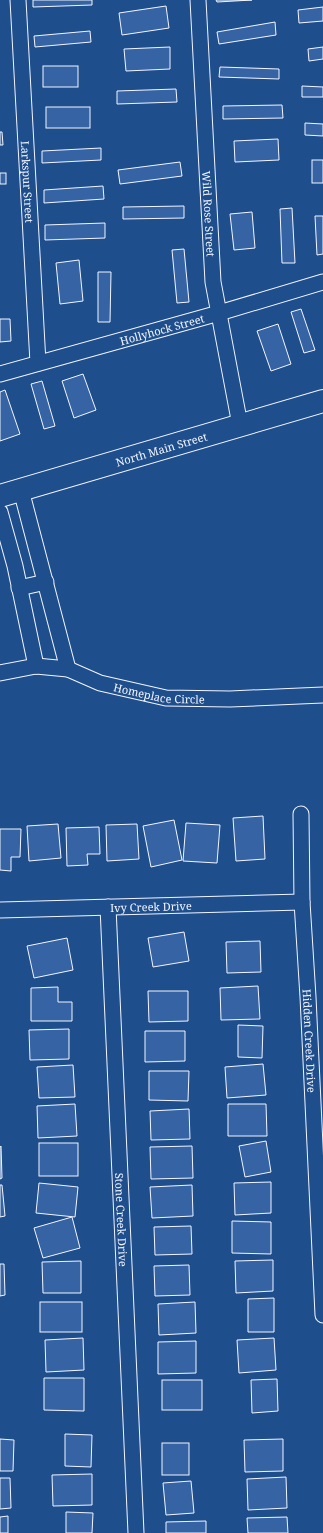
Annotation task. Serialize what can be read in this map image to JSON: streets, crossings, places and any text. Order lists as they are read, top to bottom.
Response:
{
  "streets": {
    "main road": ["North Main Street"],
    "street": [
      "Larkspur Street",
      "Wild Rose Street",
      "Hollyhock Street",
      "Homeplace Circle",
      "Ivy Creek Drive",
      "Hidden Creek Drive",
      "Stone Creek Drive"
    ]
  },
  "crossings": [
    ["Larkspur Street", "Hollyhock Street"],
    ["Wild Rose Street", "Hollyhock Street"],
    ["Wild Rose Street", "North Main Street"],
    ["Ivy Creek Drive", "Hidden Creek Drive"],
    ["Ivy Creek Drive", "Stone Creek Drive"]
  ]
}
